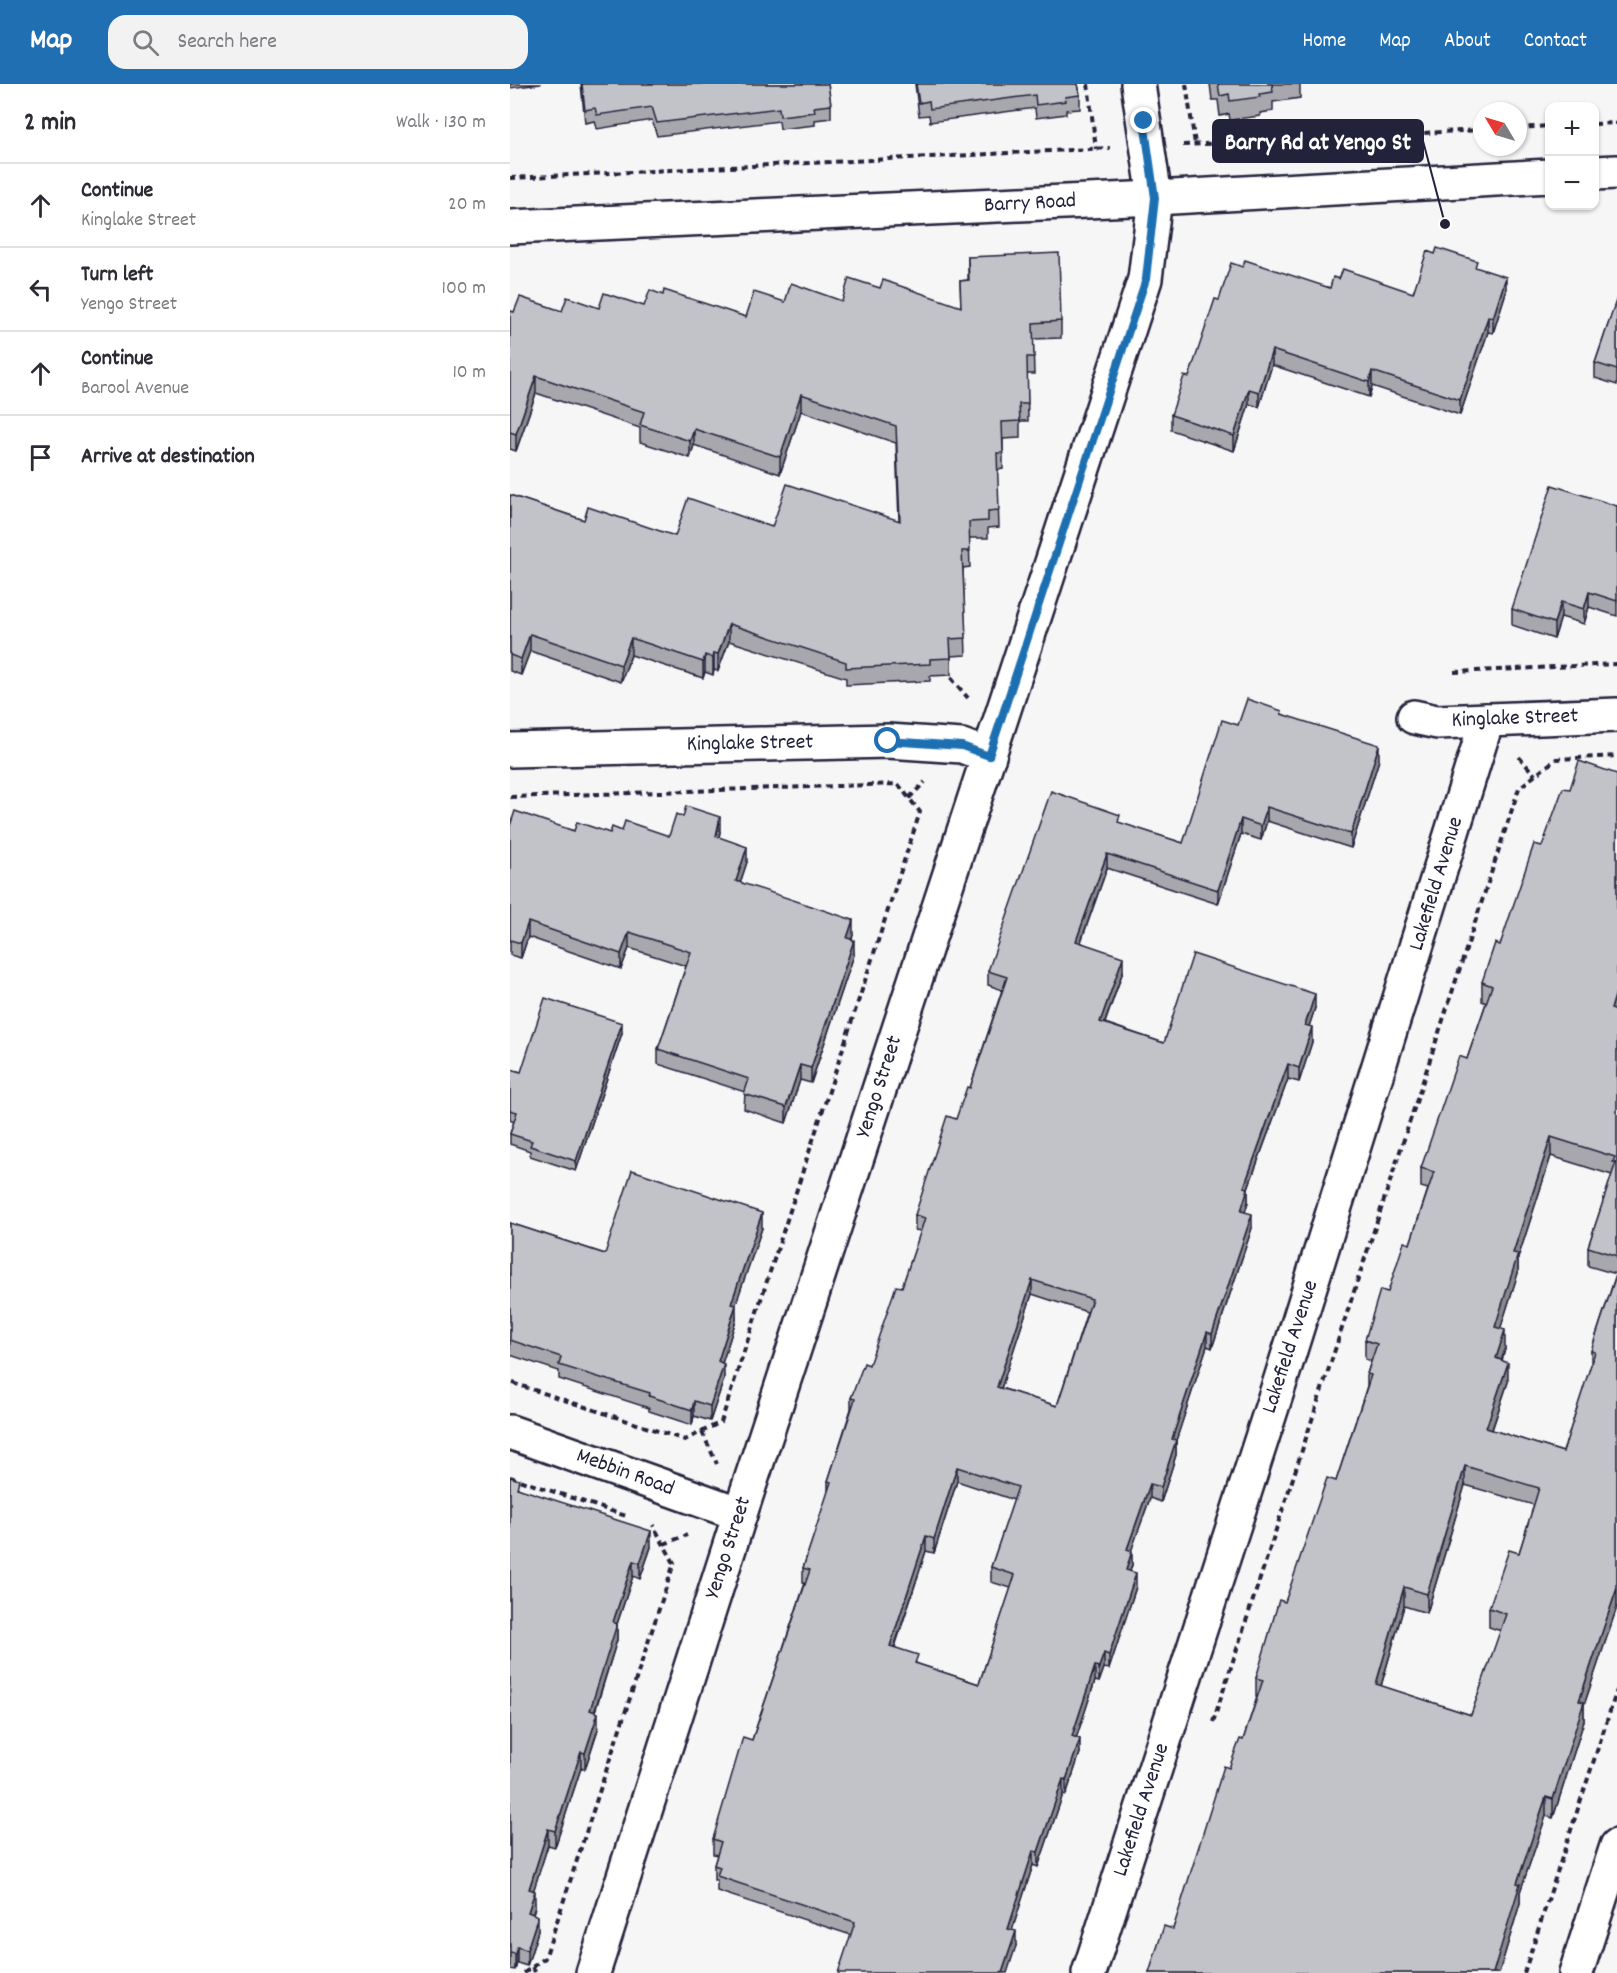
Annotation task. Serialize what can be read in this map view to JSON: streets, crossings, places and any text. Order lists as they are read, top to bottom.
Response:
{
  "streets": {
    "street": [
      "Barry Road",
      "Kinglake Street",
      "Lakefield Avenue",
      "Yengo Street",
      "Mebbin Road"
    ]
  },
  "crossings": [
    ["Barry Road", "Yengo Street"],
    ["Kinglake Street", "Lakefield Avenue"],
    ["Kinglake Street", "Yengo Street"],
    ["Yengo Street", "Mebbin Road"]
  ],
  "places": ["Barry Rd at Yengo St"],
  "north": "top left",
  "page": {
    "header": "Map",
    "search": "Search here",
    "nav": [
      "Home",
      "Map",
      "About",
      "Contact"
    ],
    "heading": ["2 min", "Walk · 130 m"],
    "map_buttons": ["+", "−"],
    "list": [
      ["Continue", "Kinglake Street", "20 m"],
      ["Turn left", "Yengo Street", "100 m"],
      ["Continue", "Barool Avenue", "10 m"],
      "Arrive at destination"
    ]
  }
}
